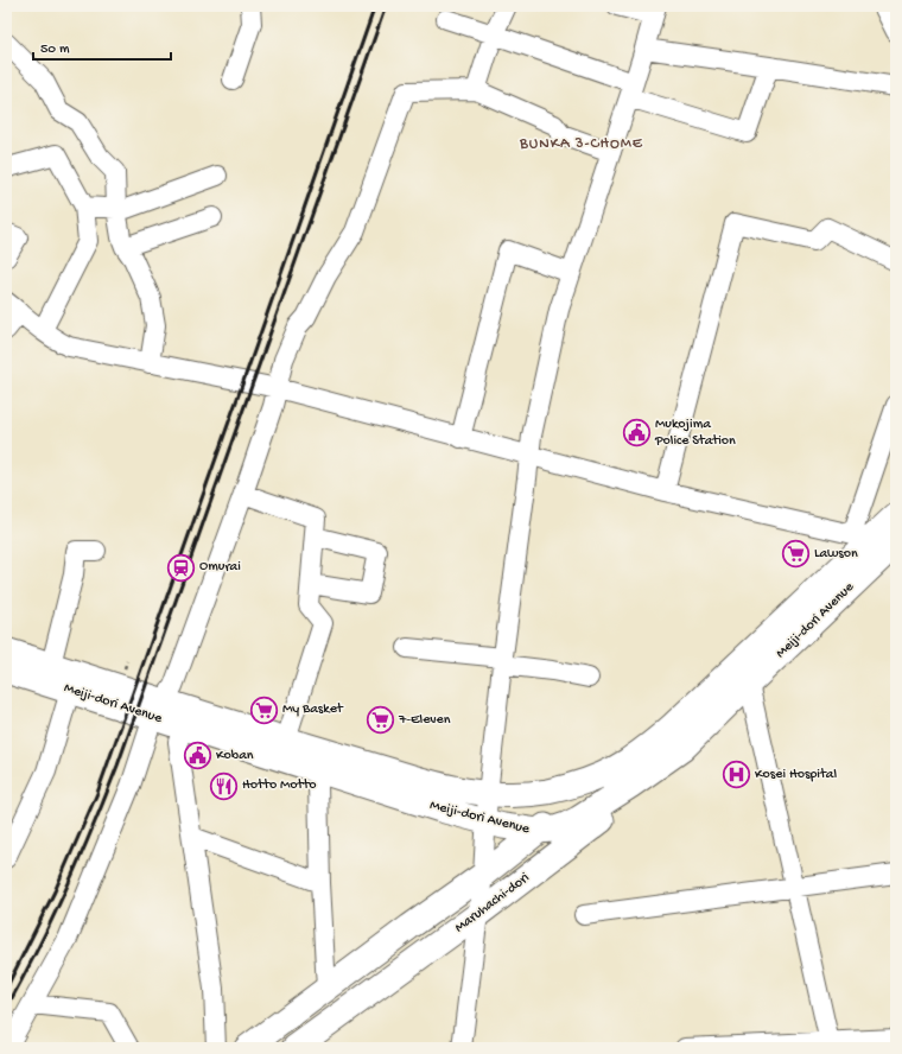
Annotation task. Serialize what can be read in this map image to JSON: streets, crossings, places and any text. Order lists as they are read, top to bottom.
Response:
{
  "streets": {
    "main road": ["Meiji-dori Avenue", "Maruhachi-dori"]
  },
  "crossings": [
    ["Meiji-dori Avenue", "Maruhachi-dori"]
  ],
  "districts": ["BUNKA 3-CHOME"],
  "places": {
    "public building": ["Mukojima Police Station", "Koban"],
    "supermarket": ["Lawson", "My Basket", "7-Eleven"],
    "station": ["Omurai"],
    "hospital": ["Kosei Hospital"],
    "restaurant": ["Hotto Motto"]
  },
  "scale_bar": "50 m"
}
